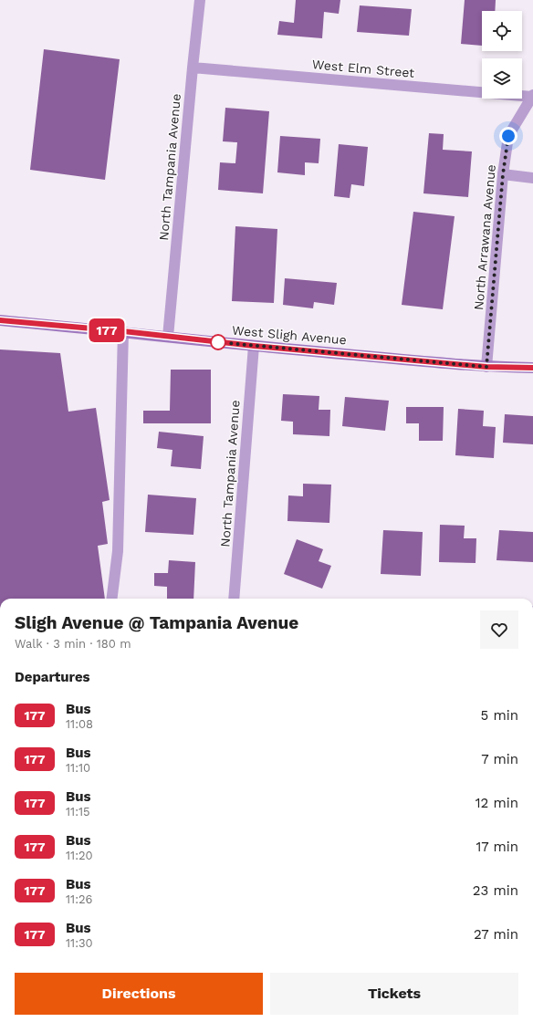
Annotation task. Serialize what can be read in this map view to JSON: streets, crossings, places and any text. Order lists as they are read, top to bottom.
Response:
{
  "streets": {
    "main road": ["West Sligh Avenue"],
    "street": ["West Elm Street", "North Tampania Avenue", "North Arrawana Avenue"]
  },
  "crossings": [
    ["West Elm Street", "North Tampania Avenue"],
    ["West Elm Street", "North Arrawana Avenue"],
    ["North Tampania Avenue", "West Sligh Avenue"],
    ["North Arrawana Avenue", "West Sligh Avenue"]
  ],
  "lines": ["bus line 177"],
  "page": {
    "on_map": "177",
    "heading": [
      ["Sligh Avenue @ Tampania Avenue", "Walk · 3 min · 180 m"],
      "Departures"
    ],
    "list": [
      {
        "mark": "177",
        "name": "Bus",
        "note": "11:08",
        "value": "5 min"
      },
      {
        "mark": "177",
        "name": "Bus",
        "note": "11:10",
        "value": "7 min"
      },
      {
        "mark": "177",
        "name": "Bus",
        "note": "11:15",
        "value": "12 min"
      },
      {
        "mark": "177",
        "name": "Bus",
        "note": "11:20",
        "value": "17 min"
      },
      {
        "mark": "177",
        "name": "Bus",
        "note": "11:26",
        "value": "23 min"
      },
      {
        "mark": "177",
        "name": "Bus",
        "note": "11:30",
        "value": "27 min"
      }
    ],
    "buttons": ["Directions", "Tickets"]
  }
}
